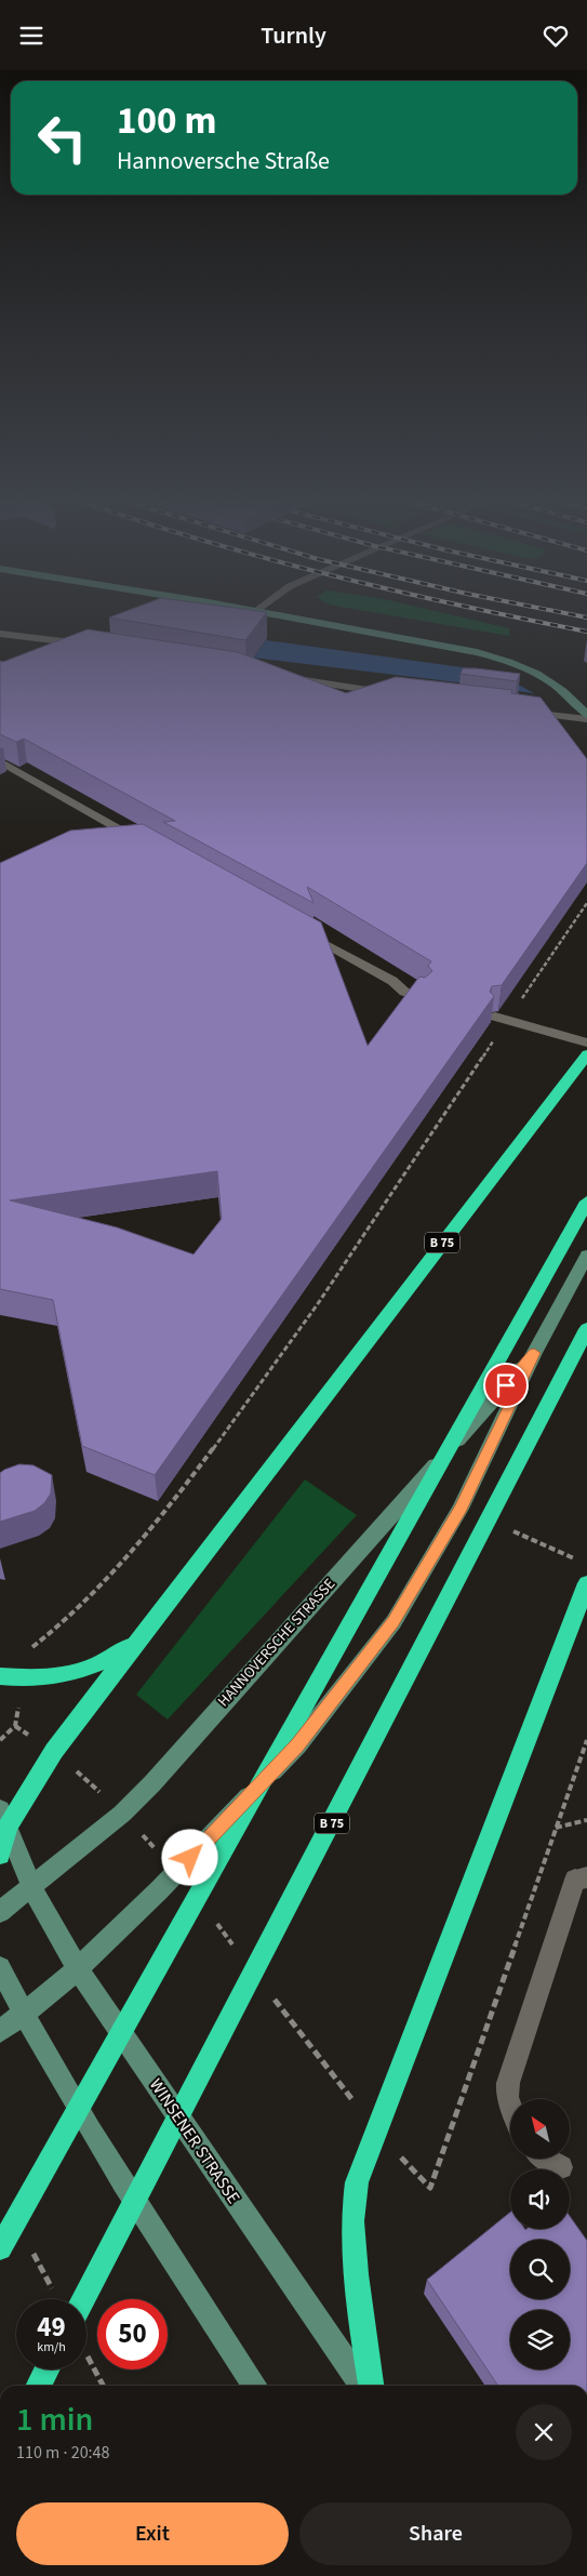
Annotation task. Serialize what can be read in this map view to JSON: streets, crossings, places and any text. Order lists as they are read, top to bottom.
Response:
{
  "streets": {
    "highway": ["B 75"],
    "main road": ["HANNOVERSCHE STRASSE", "WINSENER STRASSE"]
  },
  "crossings": [
    ["B 75", "WINSENER STRASSE"],
    ["HANNOVERSCHE STRASSE", "WINSENER STRASSE"]
  ],
  "north": "top left",
  "page": {
    "header": "Turnly",
    "turn": ["100 m", "Hannoversche Straße"],
    "speed": "49 km/h",
    "limit": "50",
    "heading": ["1 min", "110 m · 20:48"],
    "buttons": ["Exit", "Share"]
  }
}
